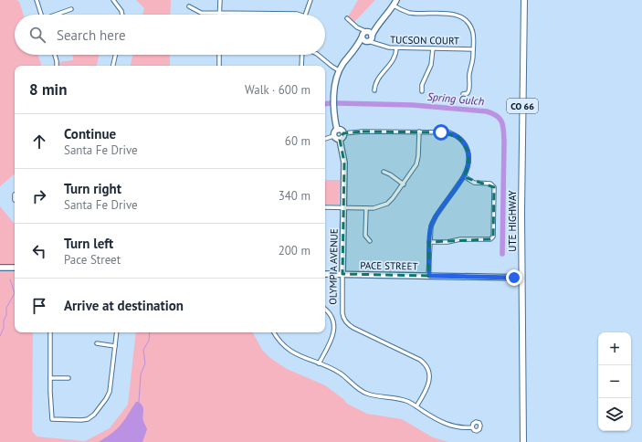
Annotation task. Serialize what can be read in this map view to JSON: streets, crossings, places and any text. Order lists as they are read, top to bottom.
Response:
{
  "streets": {
    "main road": ["CO 66", "UTE HIGHWAY"],
    "street": ["TUCSON COURT", "PACE STREET", "OLYMPIA AVENUE"]
  },
  "crossings": [
    ["UTE HIGHWAY", "PACE STREET"],
    ["PACE STREET", "OLYMPIA AVENUE"]
  ],
  "water": ["Spring Gulch"],
  "page": {
    "search": "Search here",
    "heading": ["8 min", "Walk · 600 m"],
    "list": [
      ["Continue", "Santa Fe Drive", "60 m"],
      ["Turn right", "Santa Fe Drive", "340 m"],
      ["Turn left", "Pace Street", "200 m"],
      "Arrive at destination"
    ],
    "map_buttons": ["+", "−"]
  }
}
